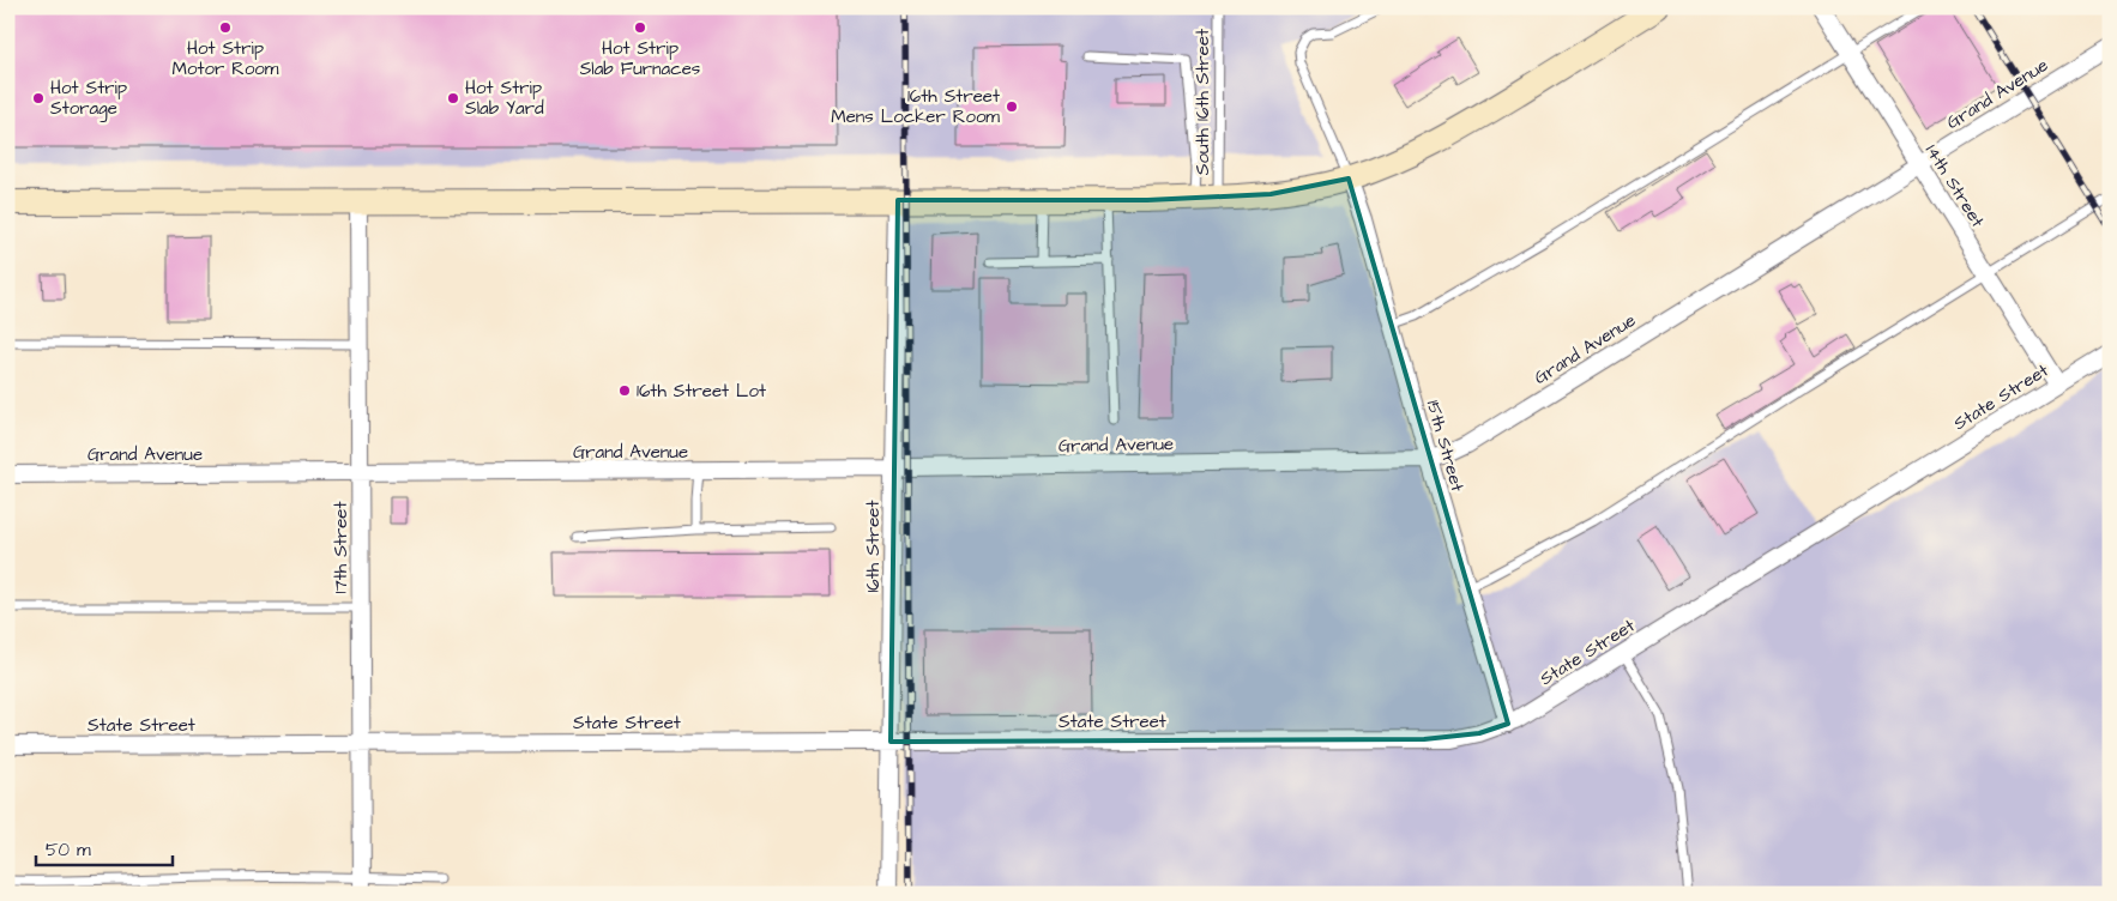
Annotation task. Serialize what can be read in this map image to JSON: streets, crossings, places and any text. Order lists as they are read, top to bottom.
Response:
{
  "streets": {
    "street": [
      "Grand Avenue",
      "14th Street",
      "State Street",
      "15th Street",
      "16th Street",
      "17th Street"
    ],
    "lane": ["South 16th Street"]
  },
  "crossings": [
    ["Grand Avenue", "14th Street"],
    ["Grand Avenue", "15th Street"],
    ["Grand Avenue", "16th Street"],
    ["Grand Avenue", "17th Street"],
    ["14th Street", "State Street"],
    ["State Street", "15th Street"],
    ["State Street", "16th Street"],
    ["State Street", "17th Street"]
  ],
  "places": [
    "Hot Strip Motor Room",
    "Hot Strip Slab Furnaces",
    "Hot Strip Storage",
    "Hot Strip Slab Yard",
    "16th Street Mens Locker Room",
    "16th Street Lot"
  ],
  "scale_bar": "50 m"
}
